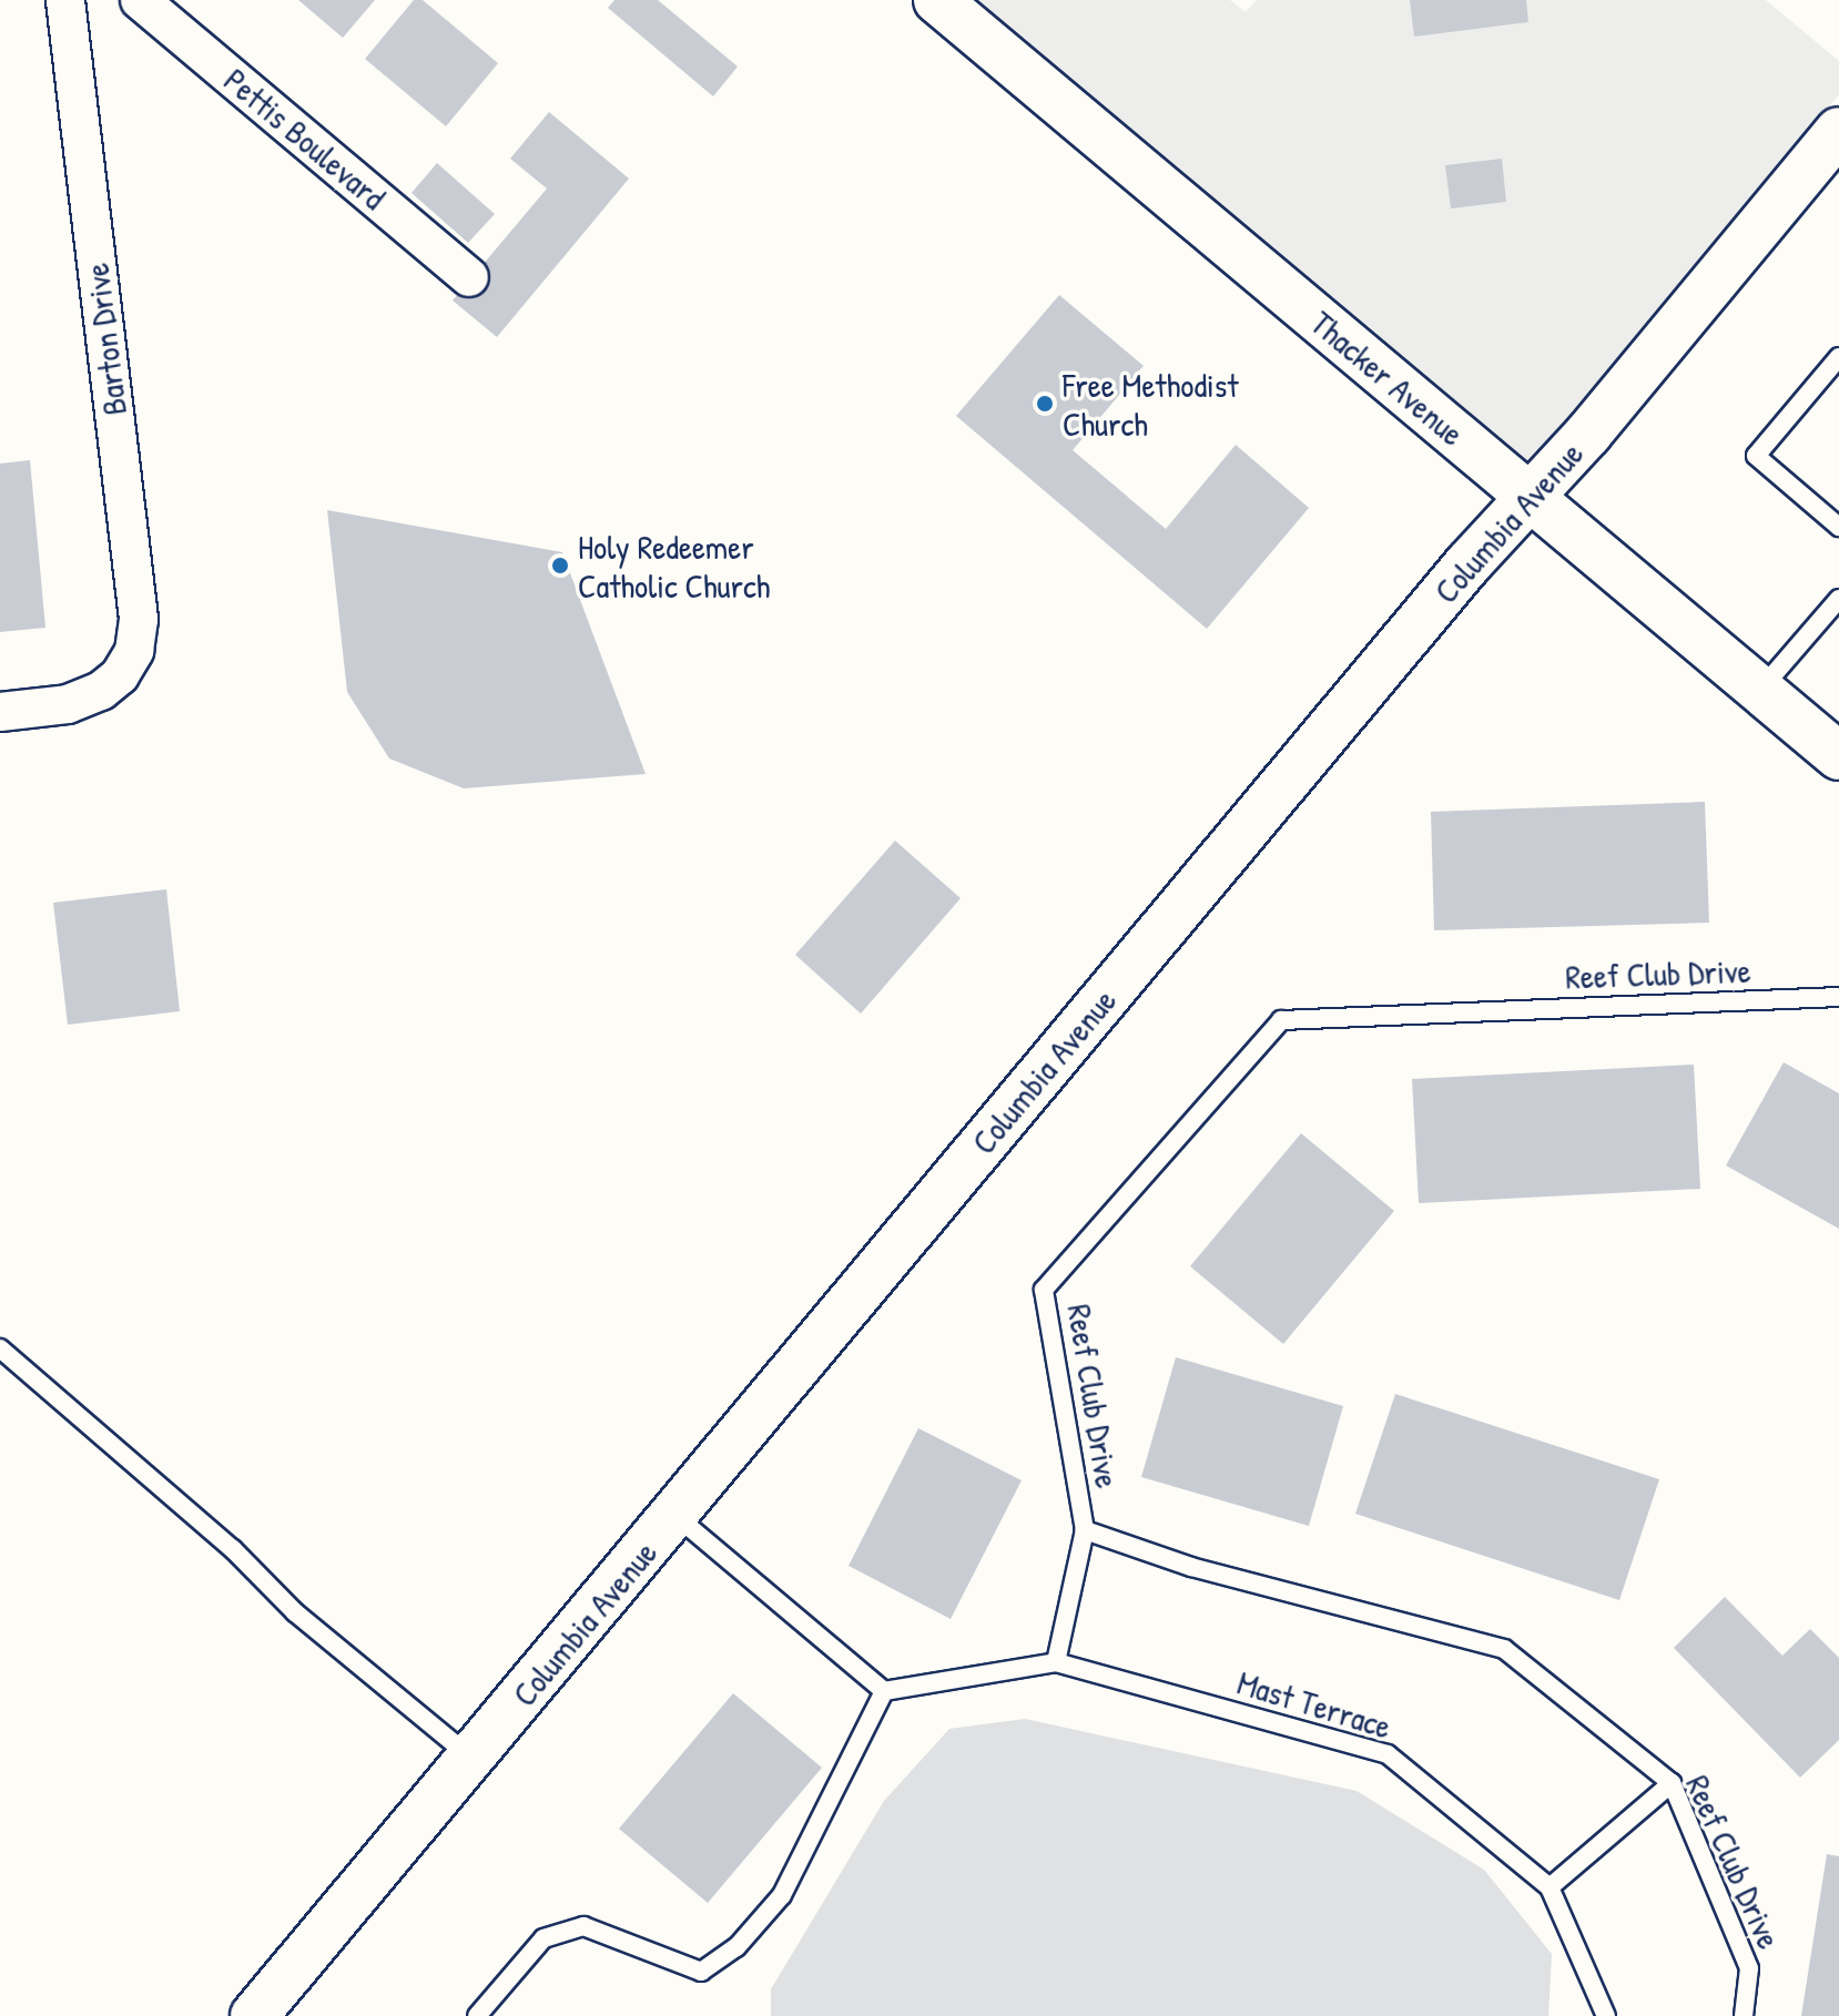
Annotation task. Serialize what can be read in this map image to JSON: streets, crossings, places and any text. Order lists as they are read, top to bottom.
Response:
{
  "streets": {
    "street": [
      "Pettis Boulevard",
      "Barton Drive",
      "Thacker Avenue",
      "Columbia Avenue"
    ],
    "lane": ["Reef Club Drive", "Mast Terrace"]
  },
  "crossings": [
    ["Thacker Avenue", "Columbia Avenue"]
  ],
  "places": ["Free Methodist Church", "Holy Redeemer Catholic Church"]
}
